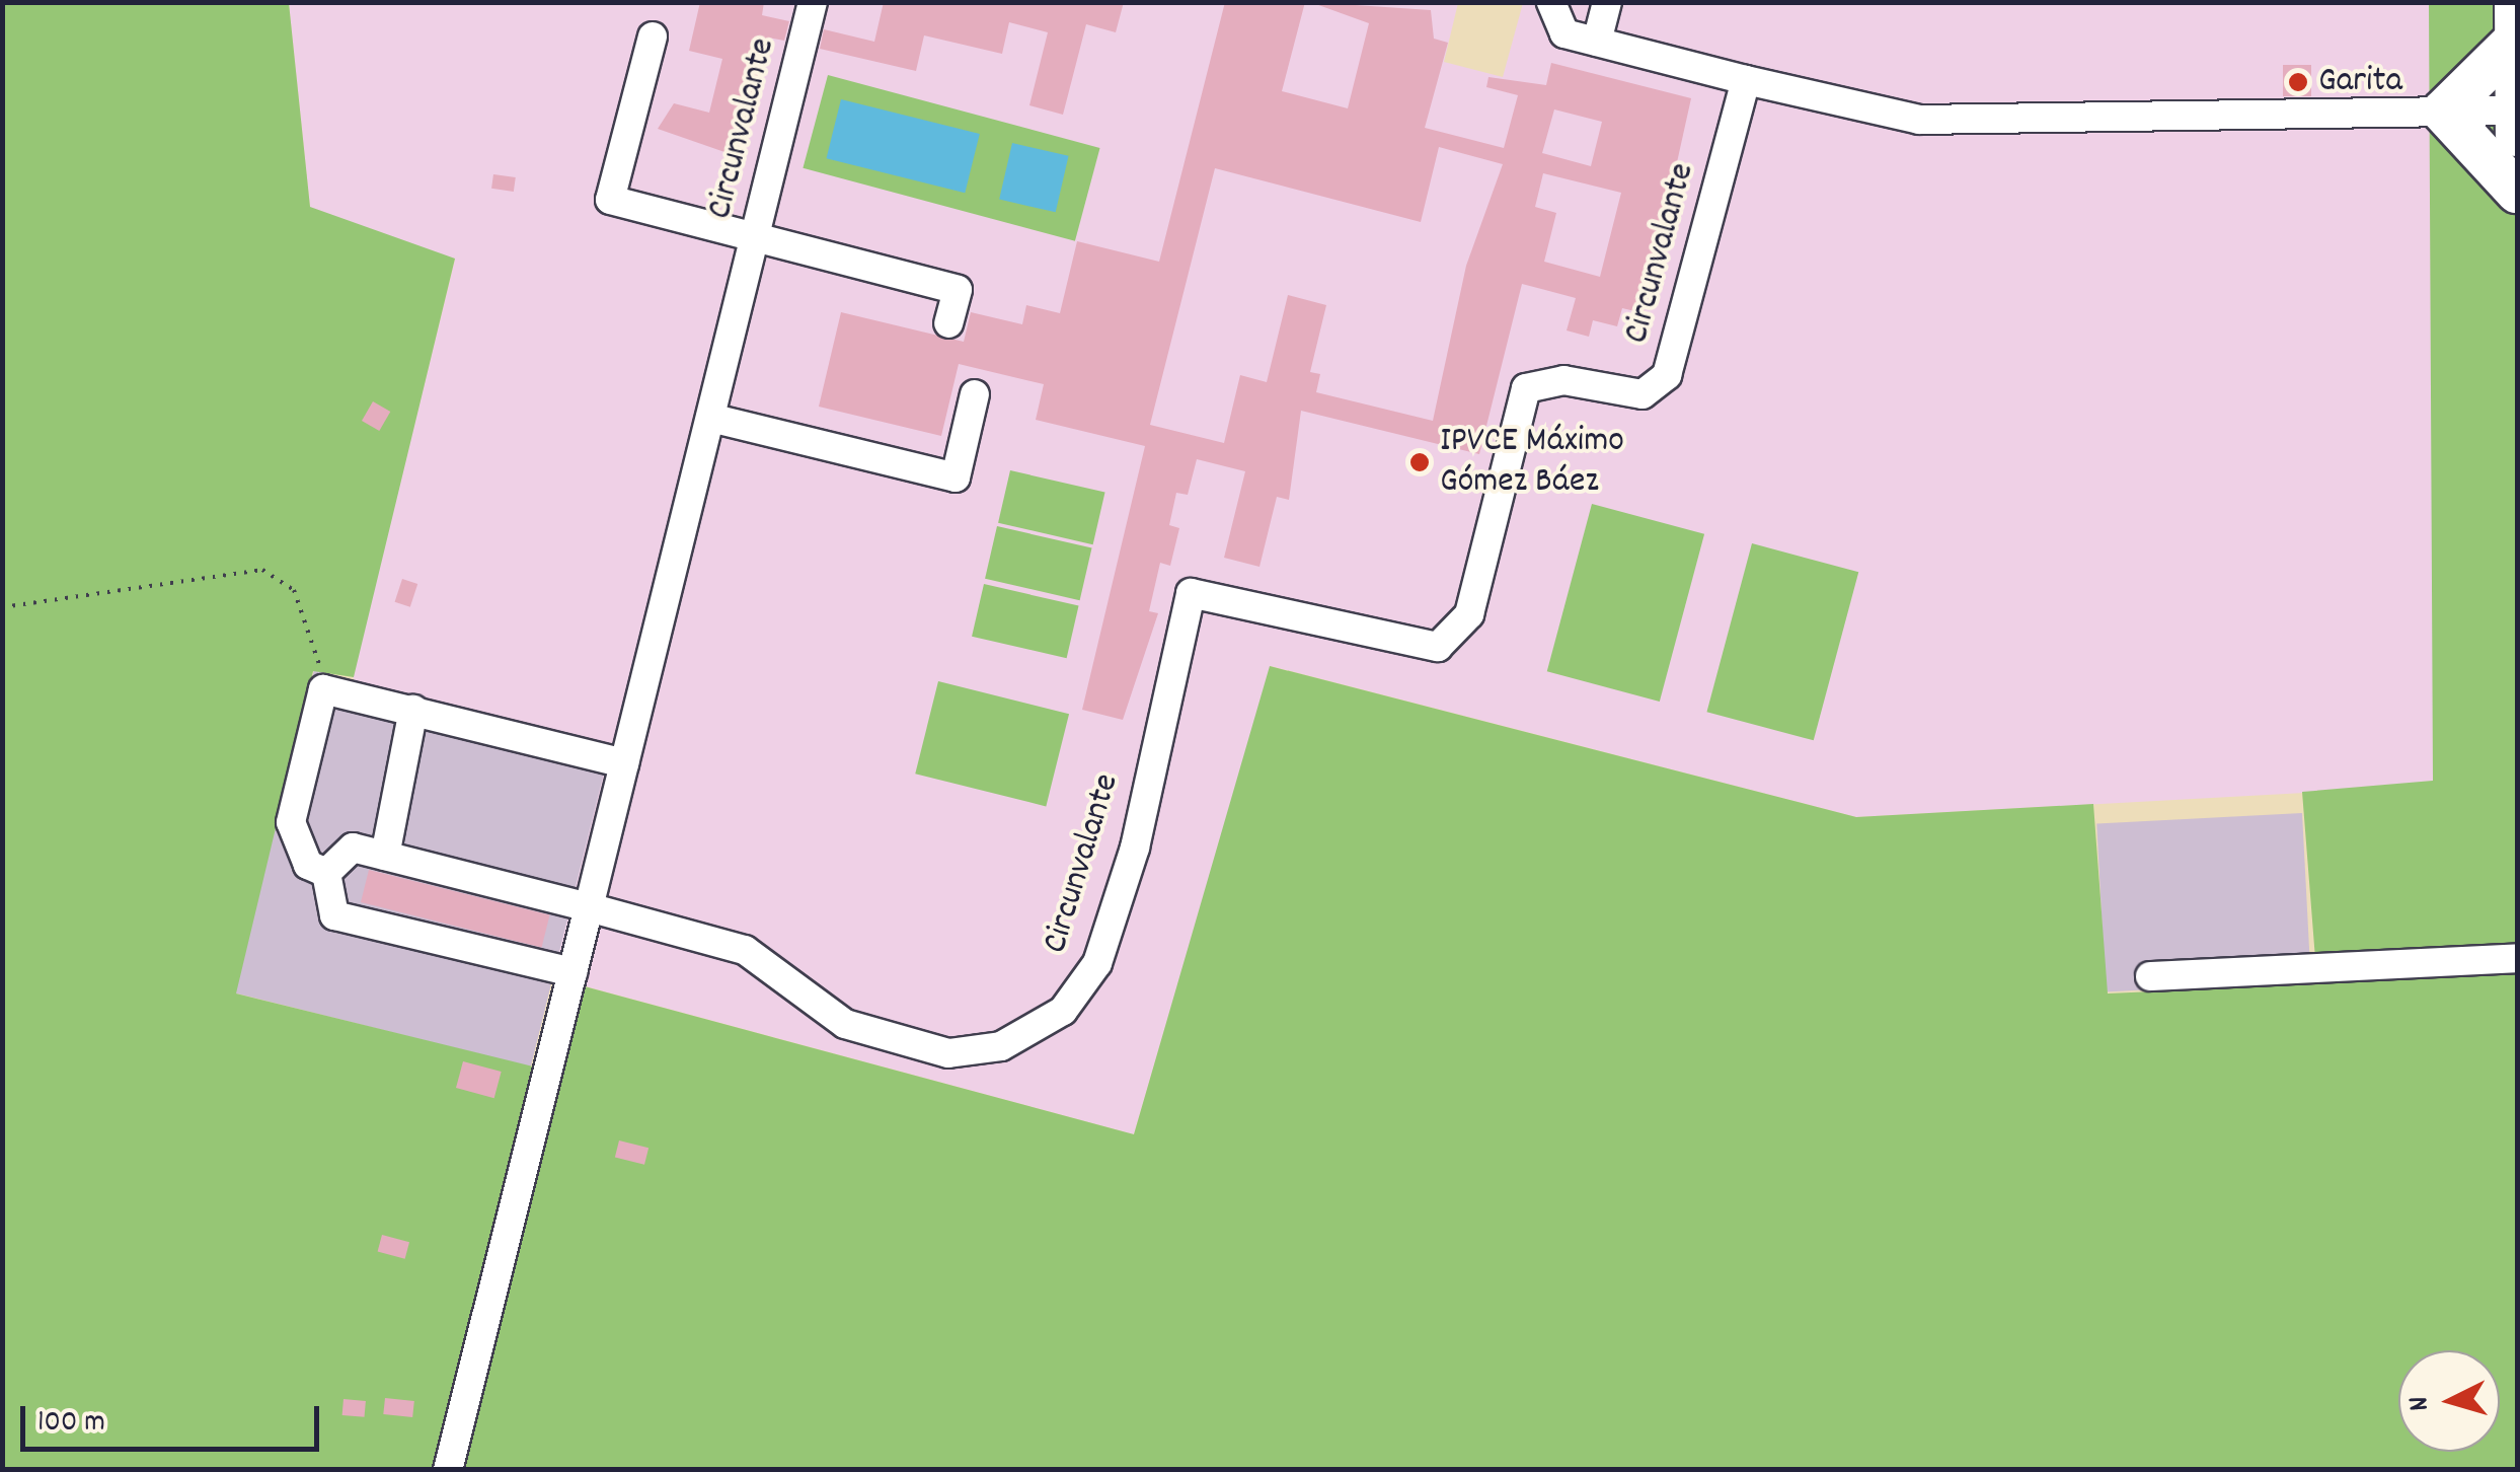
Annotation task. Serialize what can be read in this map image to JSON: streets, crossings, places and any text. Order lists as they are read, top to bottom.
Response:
{
  "streets": {
    "street": ["Circunvalante"]
  },
  "places": ["Garita", "IPVCE Máximo Gómez Báez"],
  "scale_bar": "100 m",
  "north": "left"
}
